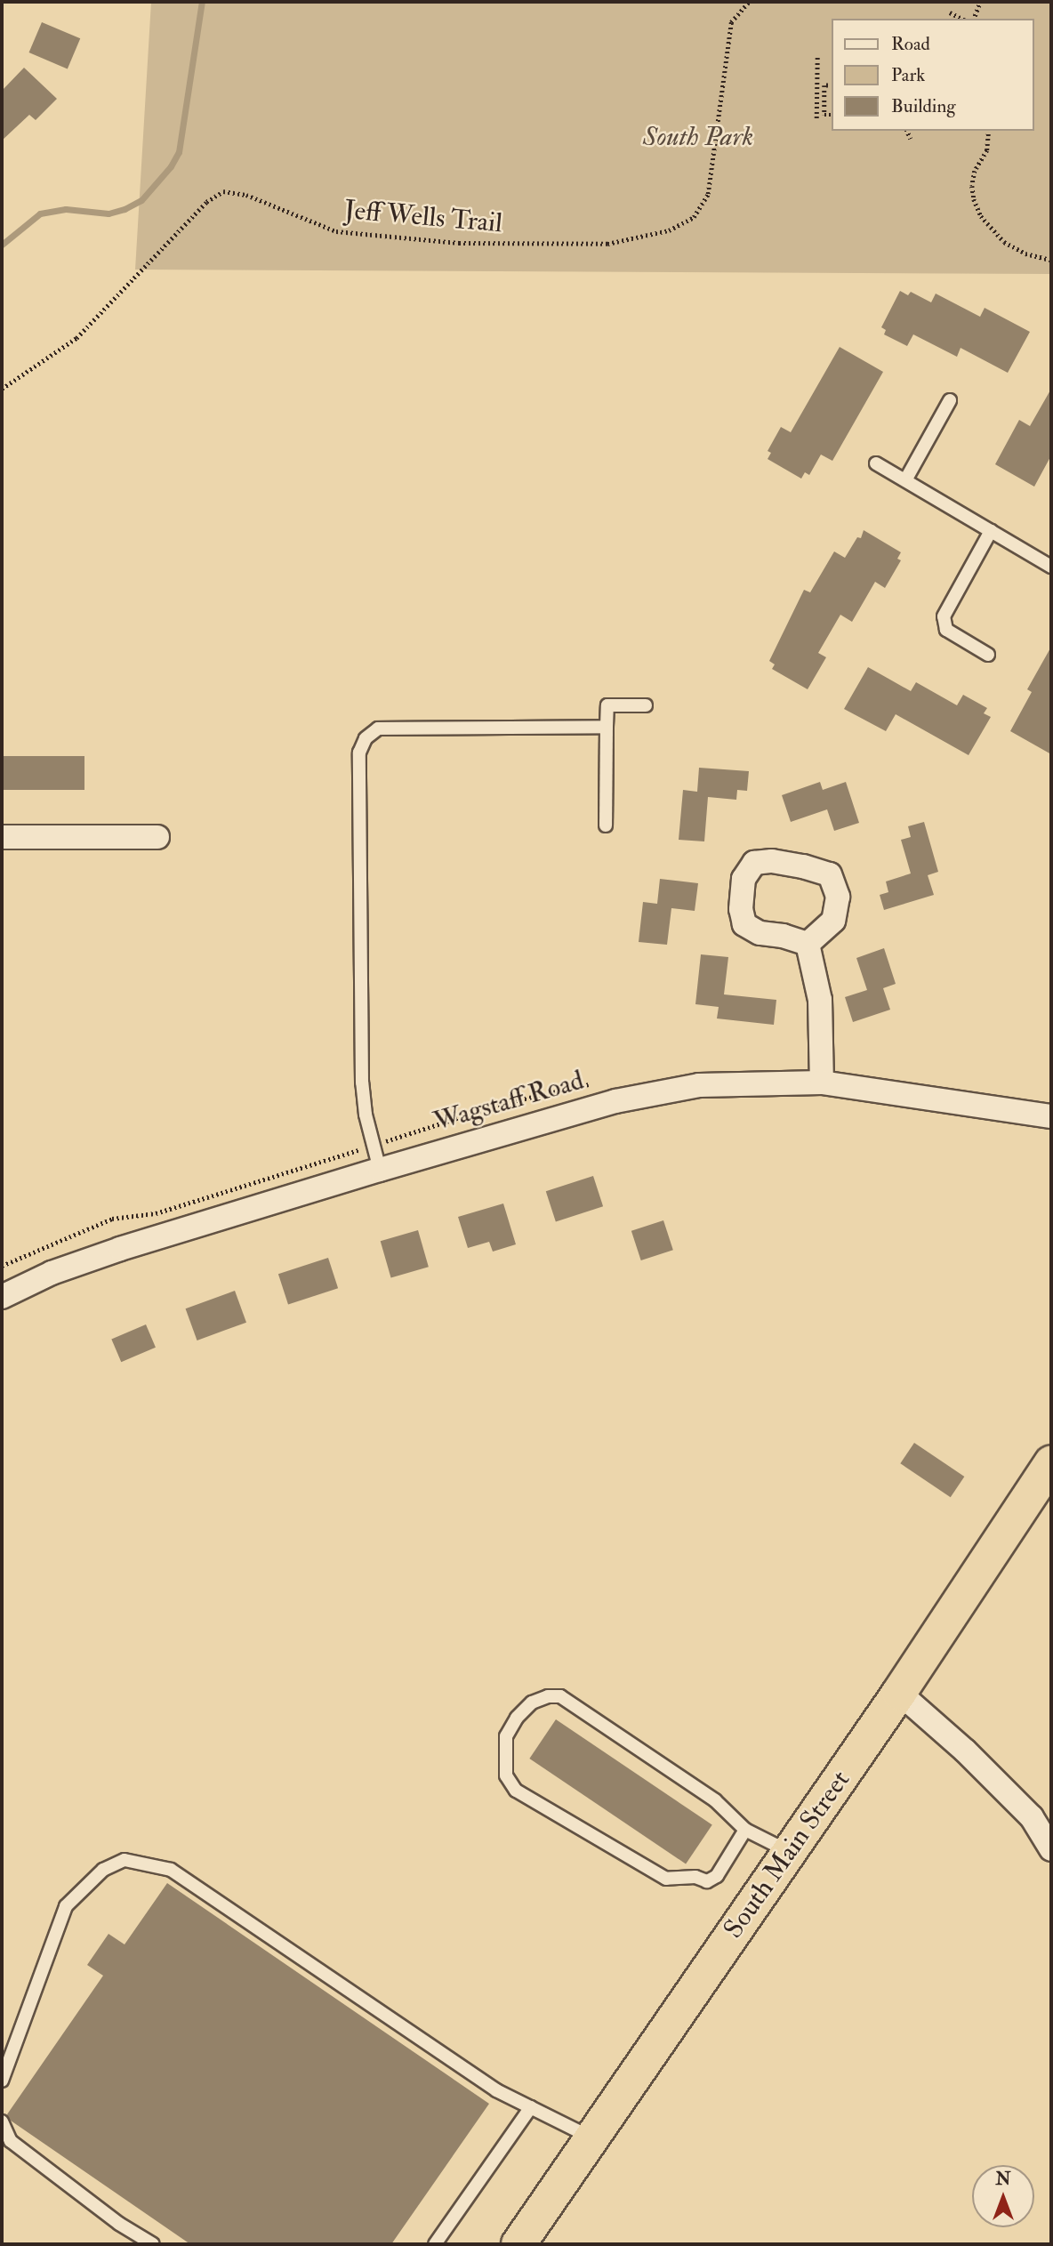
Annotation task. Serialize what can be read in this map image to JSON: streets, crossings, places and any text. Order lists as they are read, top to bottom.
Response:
{
  "streets": {
    "highway": ["South Main Street"],
    "street": ["Wagstaff Road"],
    "path": ["Jeff Wells Trail"]
  },
  "parks": ["South Park"],
  "legend": ["Road", "Park", "Building"],
  "north": "top"
}
